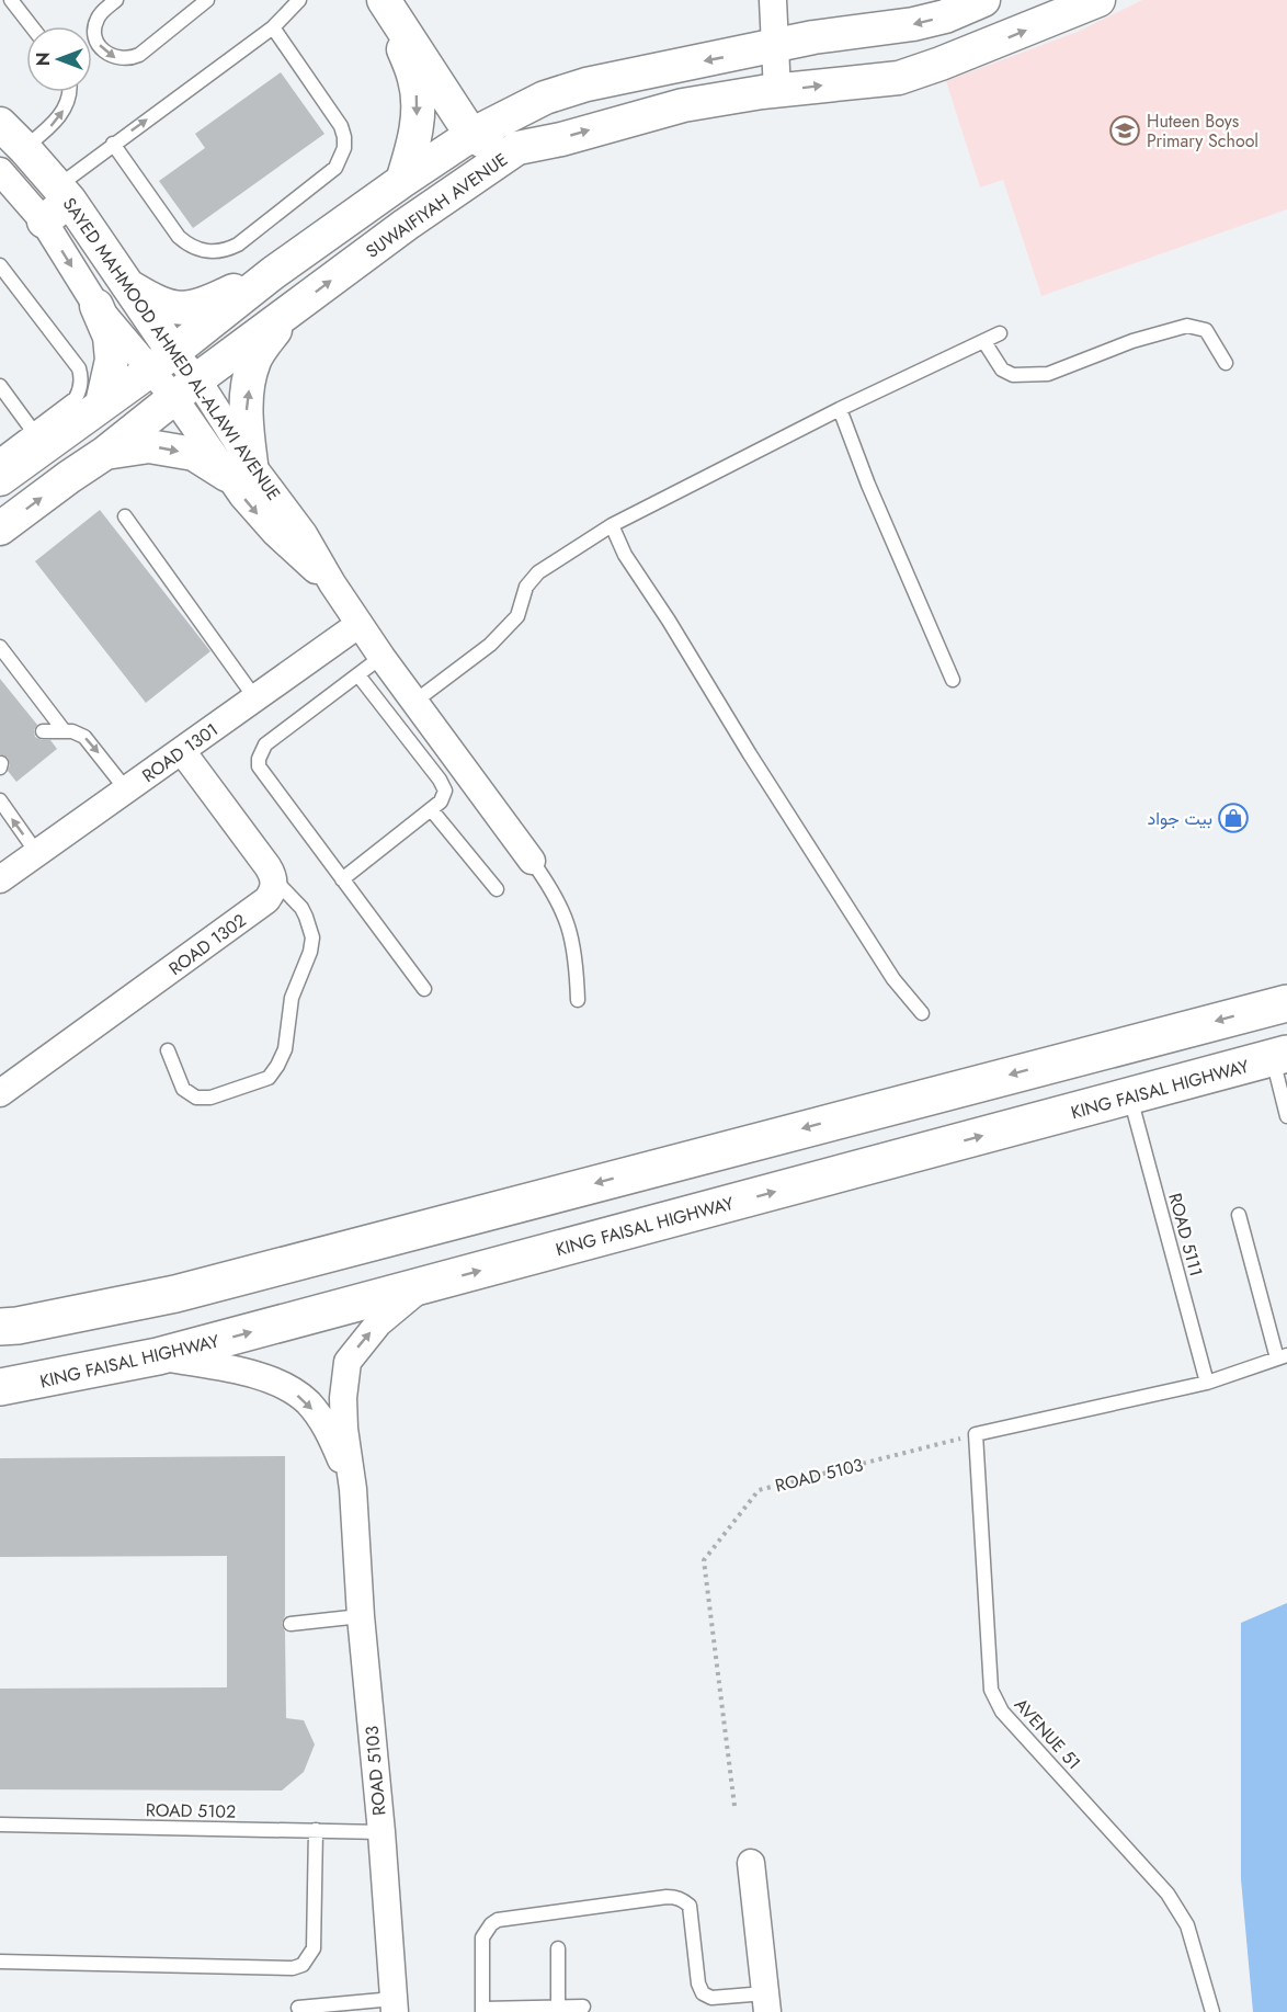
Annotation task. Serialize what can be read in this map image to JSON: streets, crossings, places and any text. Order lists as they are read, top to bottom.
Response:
{
  "streets": {
    "main road": ["KING FAISAL HIGHWAY"],
    "street": [
      "SUWAIFIYAH AVENUE",
      "SAYED MAHMOOD AHMED AL-ALAWI AVENUE",
      "ROAD 1301",
      "ROAD 1302",
      "ROAD 5103"
    ],
    "lane": ["ROAD 5111", "AVENUE 51", "ROAD 5102"]
  },
  "crossings": [
    ["SUWAIFIYAH AVENUE", "SAYED MAHMOOD AHMED AL-ALAWI AVENUE"],
    ["SAYED MAHMOOD AHMED AL-ALAWI AVENUE", "ROAD 1301"],
    ["KING FAISAL HIGHWAY", "ROAD 5111"],
    ["KING FAISAL HIGHWAY", "ROAD 5103"],
    ["ROAD 5103", "AVENUE 51"],
    ["ROAD 5103", "ROAD 5102"]
  ],
  "places": {
    "school or university": ["Huteen Boys Primary School"],
    "shop": ["بيت جواد"]
  },
  "north": "left"
}
